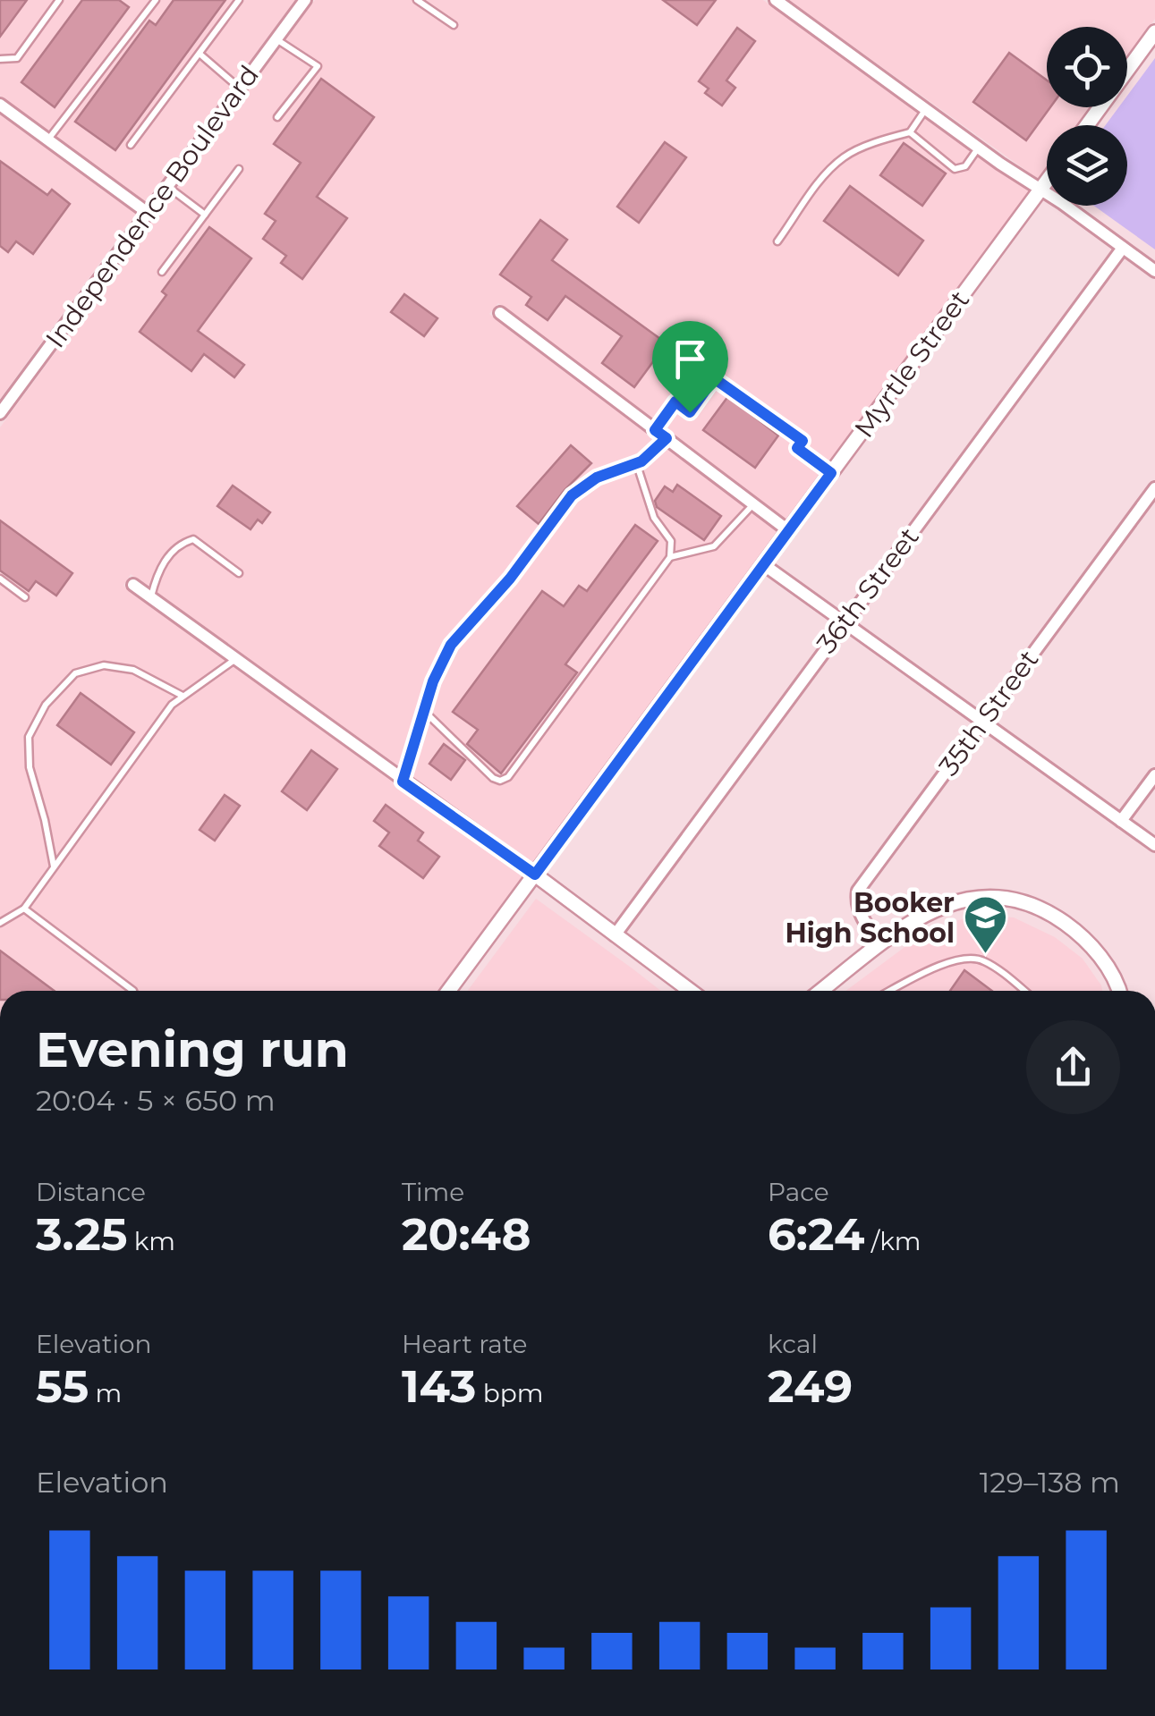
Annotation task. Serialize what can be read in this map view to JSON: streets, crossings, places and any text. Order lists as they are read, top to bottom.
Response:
{
  "streets": {
    "street": [
      "Independence Boulevard",
      "Myrtle Street",
      "36th Street",
      "35th Street"
    ]
  },
  "places": {
    "school or university": ["Booker High School"]
  },
  "page": {
    "heading": ["Evening run", "20:04 · 5 × 650 m"],
    "stats": [
      ["Distance", "3.25 km"],
      ["Time", "20:48"],
      ["Pace", "6:24 /km"],
      ["Elevation", "55 m"],
      ["Heart rate", "143 bpm"],
      ["kcal", "249"]
    ],
    "chart": ["Elevation", "129–138 m"]
  }
}
